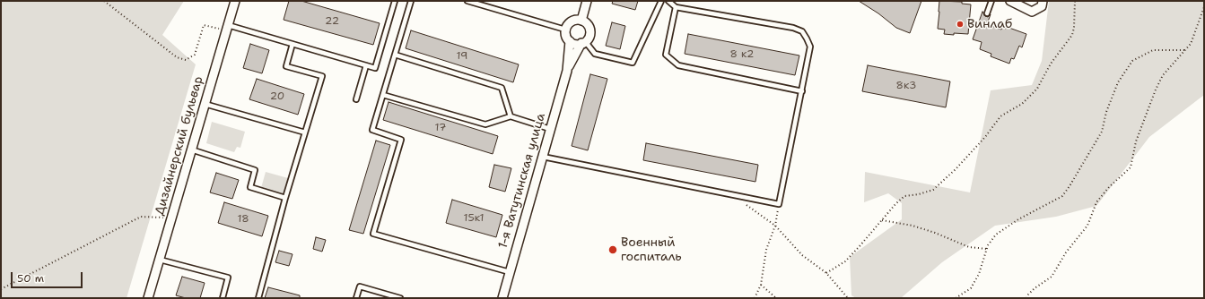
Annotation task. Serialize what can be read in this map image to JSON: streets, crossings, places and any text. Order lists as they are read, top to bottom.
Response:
{
  "streets": {
    "street": ["Дизайнерский бульвар", "1-я Ватутинская улица"]
  },
  "places": ["Винлаб", "Военный госпиталь"],
  "house_numbers": [
    "22",
    "8 к2",
    "19",
    "8к3",
    "20",
    "17",
    "15к1",
    "18"
  ],
  "scale_bar": "50 m"
}
